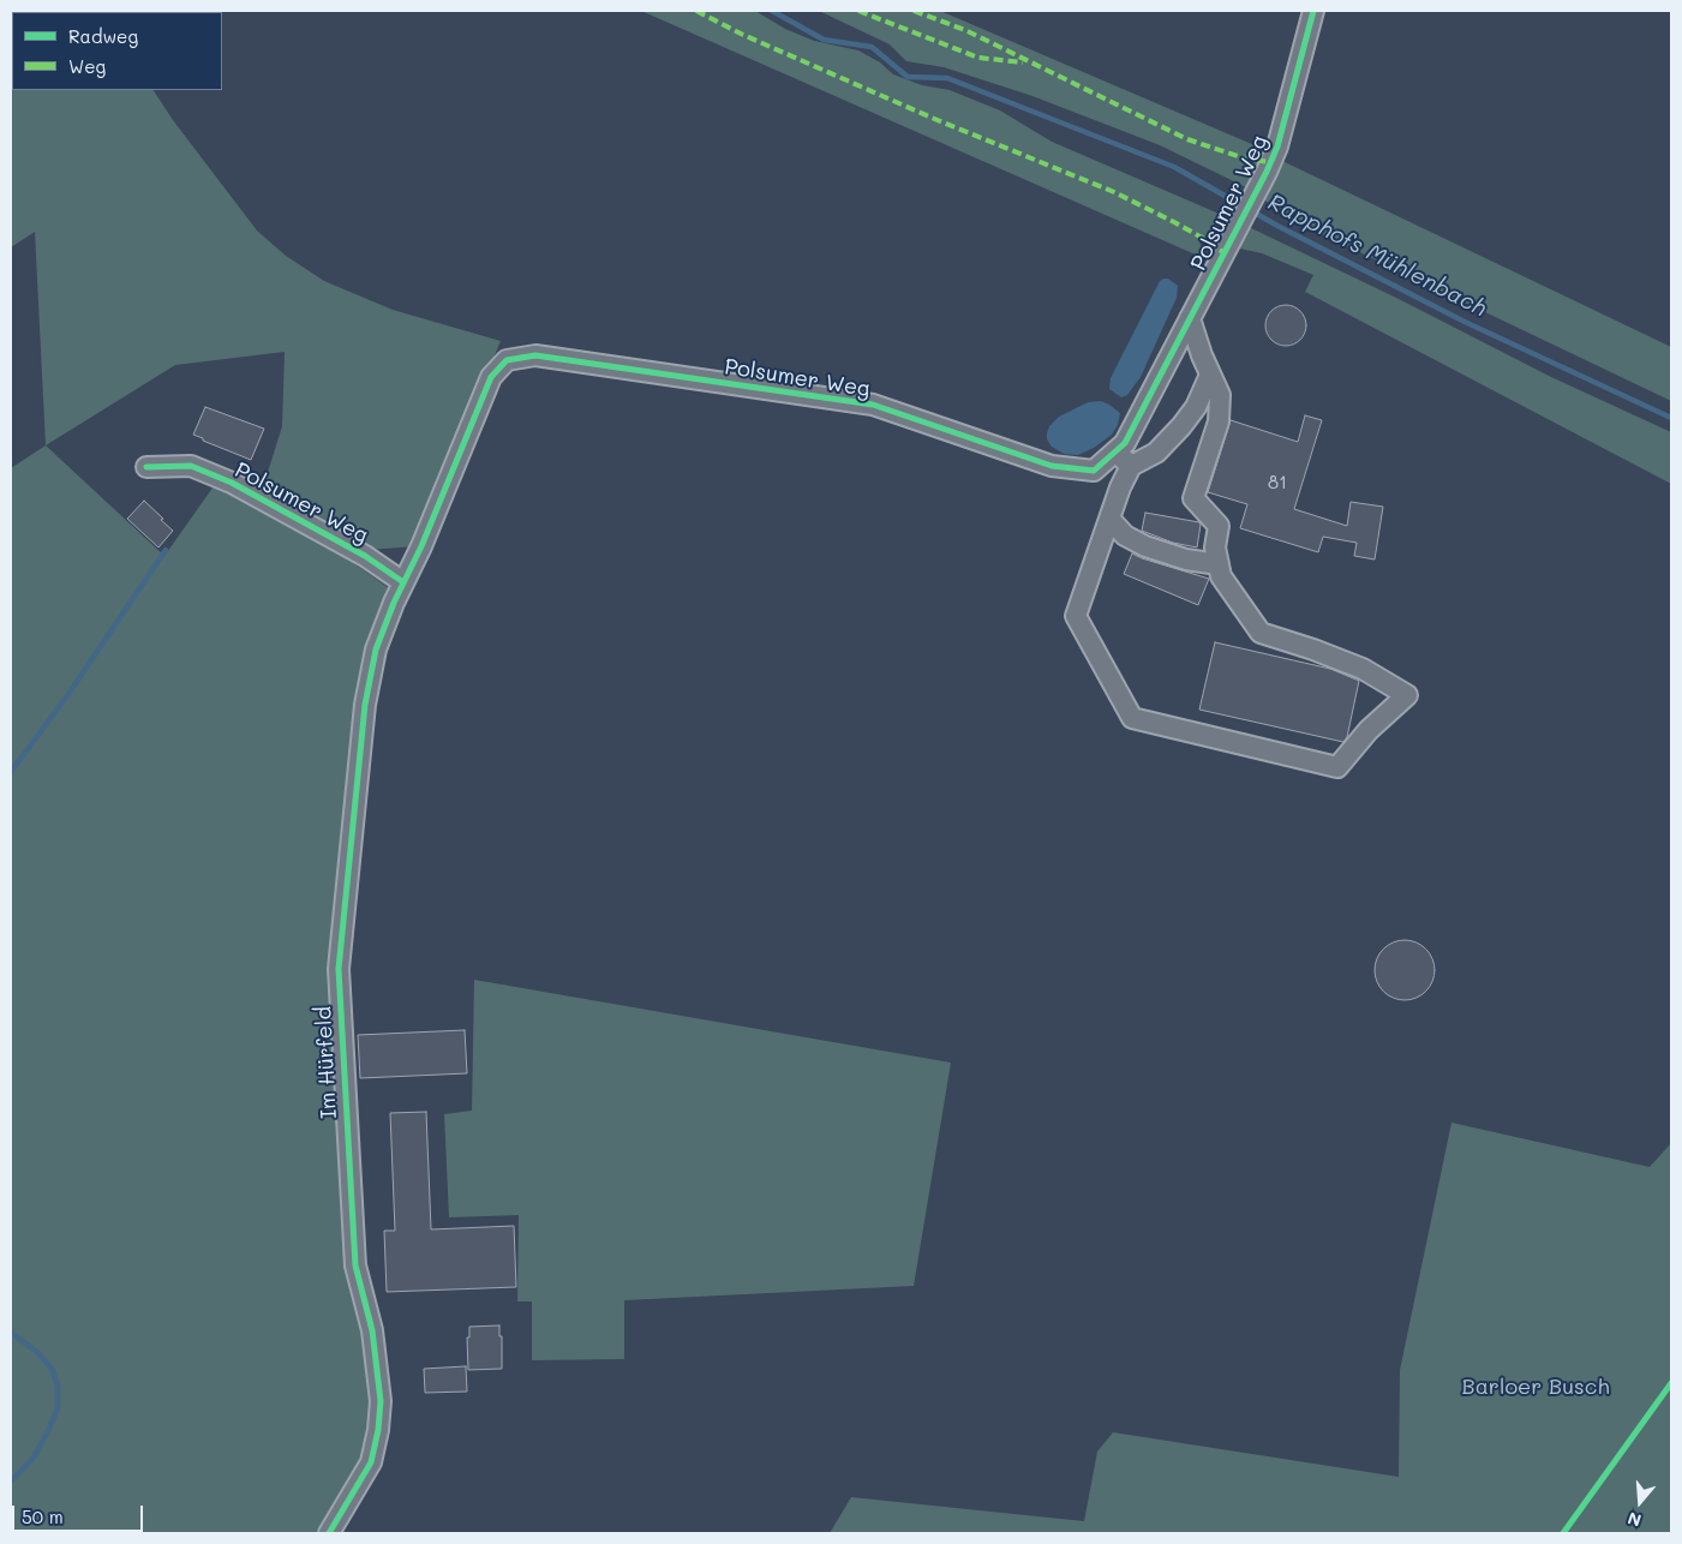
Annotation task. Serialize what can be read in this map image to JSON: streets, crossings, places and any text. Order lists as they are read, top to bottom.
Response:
{
  "streets": {
    "street": ["Polsumer Weg", "Im Hürfeld"]
  },
  "crossings": [
    ["Polsumer Weg", "Im Hürfeld"]
  ],
  "water": ["Rapphofs Mühlenbach"],
  "parks": ["Barloer Busch"],
  "house_numbers": ["81"],
  "legend": ["Radweg", "Weg"],
  "scale_bar": "50 m",
  "north": "bottom"
}
